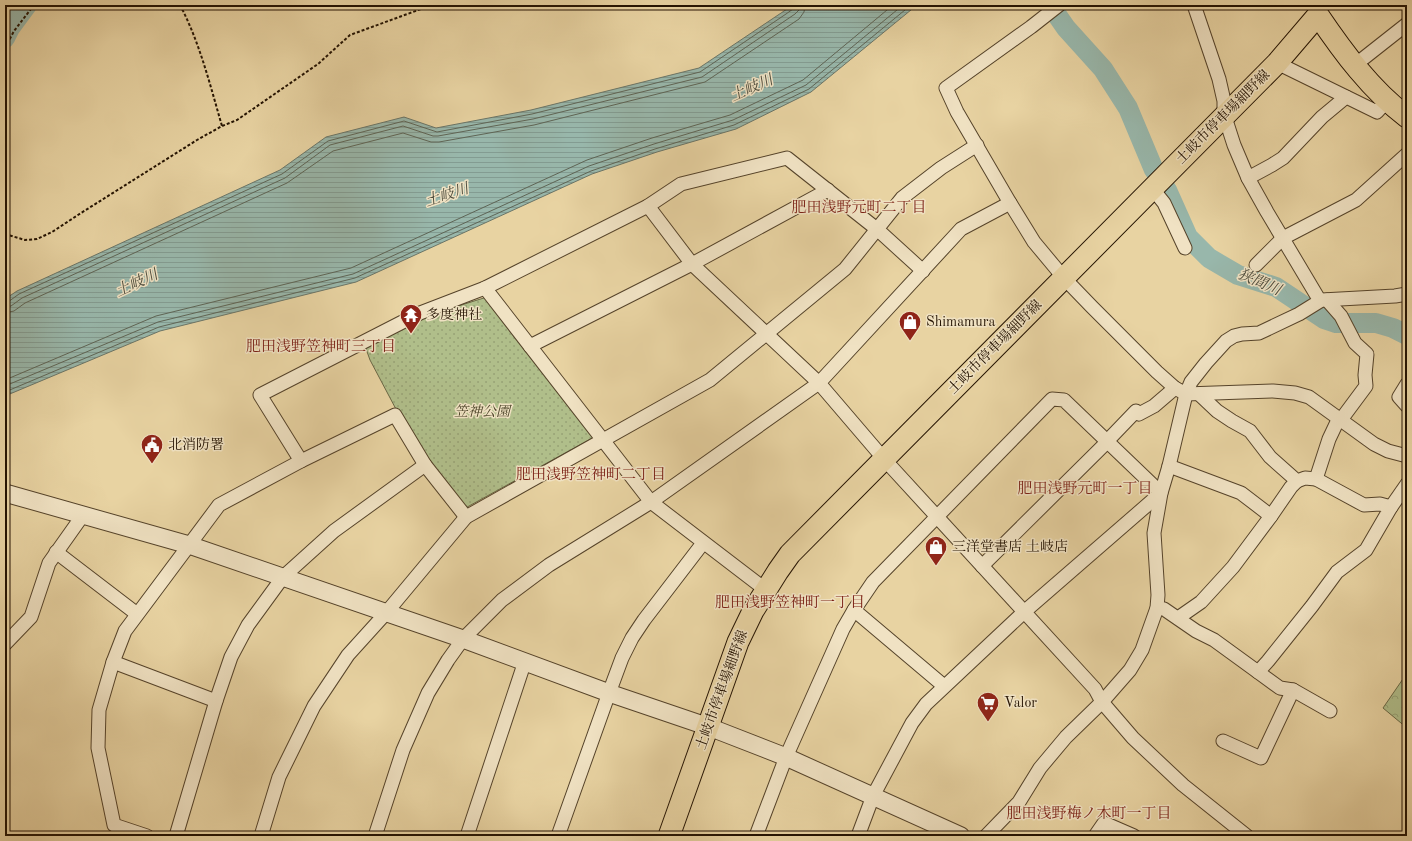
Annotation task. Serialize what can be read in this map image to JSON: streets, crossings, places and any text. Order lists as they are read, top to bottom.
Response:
{
  "streets": {
    "main road": ["土岐市停車場細野線"]
  },
  "districts": [
    "肥田浅野元町二丁目",
    "肥田浅野笠神町三丁目",
    "肥田浅野笠神町二丁目",
    "肥田浅野元町一丁目",
    "肥田浅野笠神町一丁目",
    "肥田浅野梅ノ木町一丁目"
  ],
  "water": ["土岐川", "狭間川"],
  "parks": ["笠神公園"],
  "places": {
    "temple": ["多度神社"],
    "shop": ["Shimamura", "三洋堂書店 土岐店"],
    "public building": ["北消防署"],
    "supermarket": ["Valor"]
  }
}
